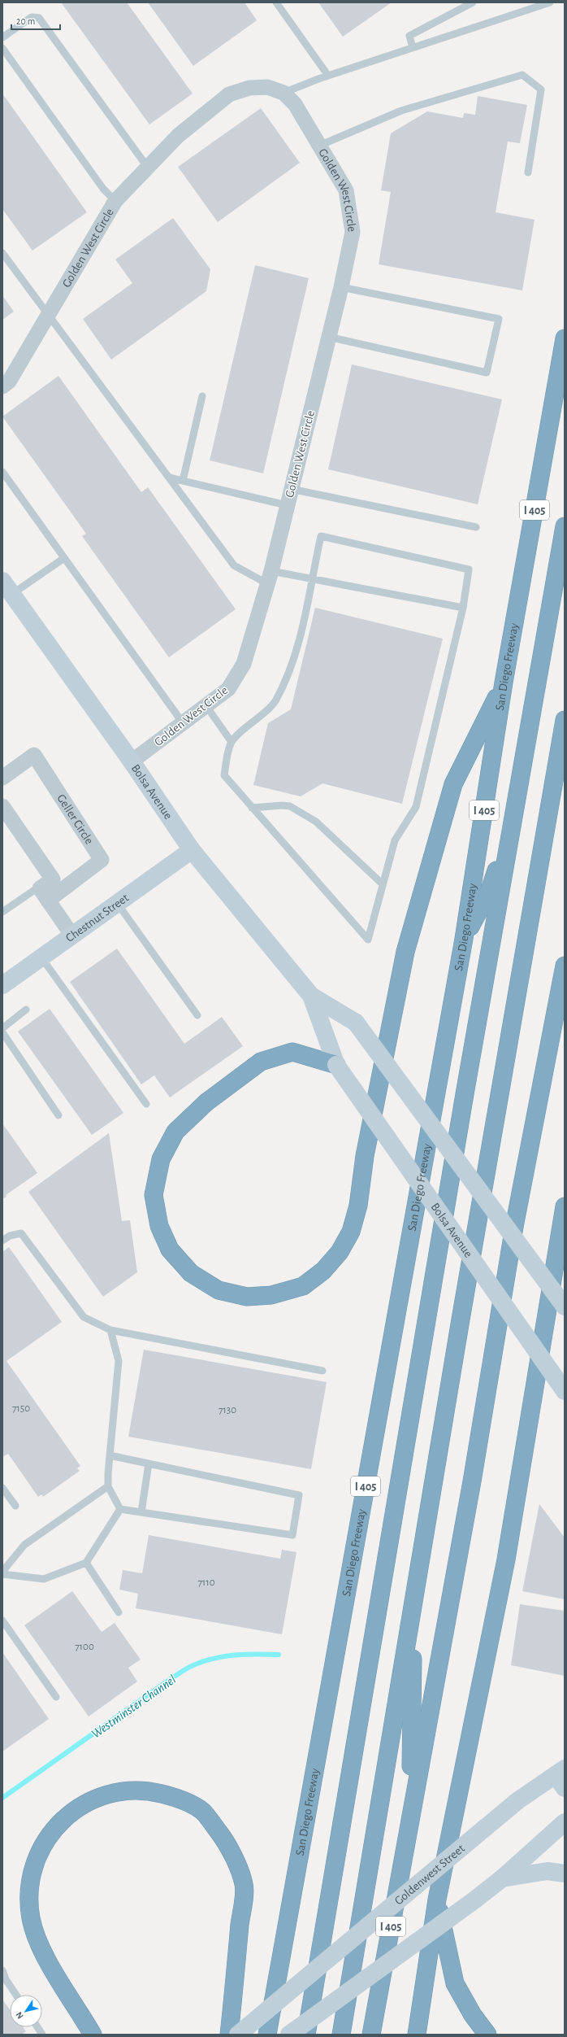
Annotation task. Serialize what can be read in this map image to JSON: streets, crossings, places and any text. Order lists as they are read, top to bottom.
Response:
{
  "streets": {
    "highway": ["I 405", "San Diego Freeway"],
    "main road": ["Bolsa Avenue", "Chestnut Street", "Goldenwest Street"],
    "street": ["Golden West Circle", "Geller Circle"]
  },
  "crossings": [
    ["Golden West Circle", "Bolsa Avenue"],
    ["Bolsa Avenue", "Chestnut Street"]
  ],
  "water": ["Westminster Channel"],
  "house_numbers": [
    "7150",
    "7130",
    "7110",
    "7100"
  ],
  "scale_bar": "20 m",
  "north": "bottom left"
}
